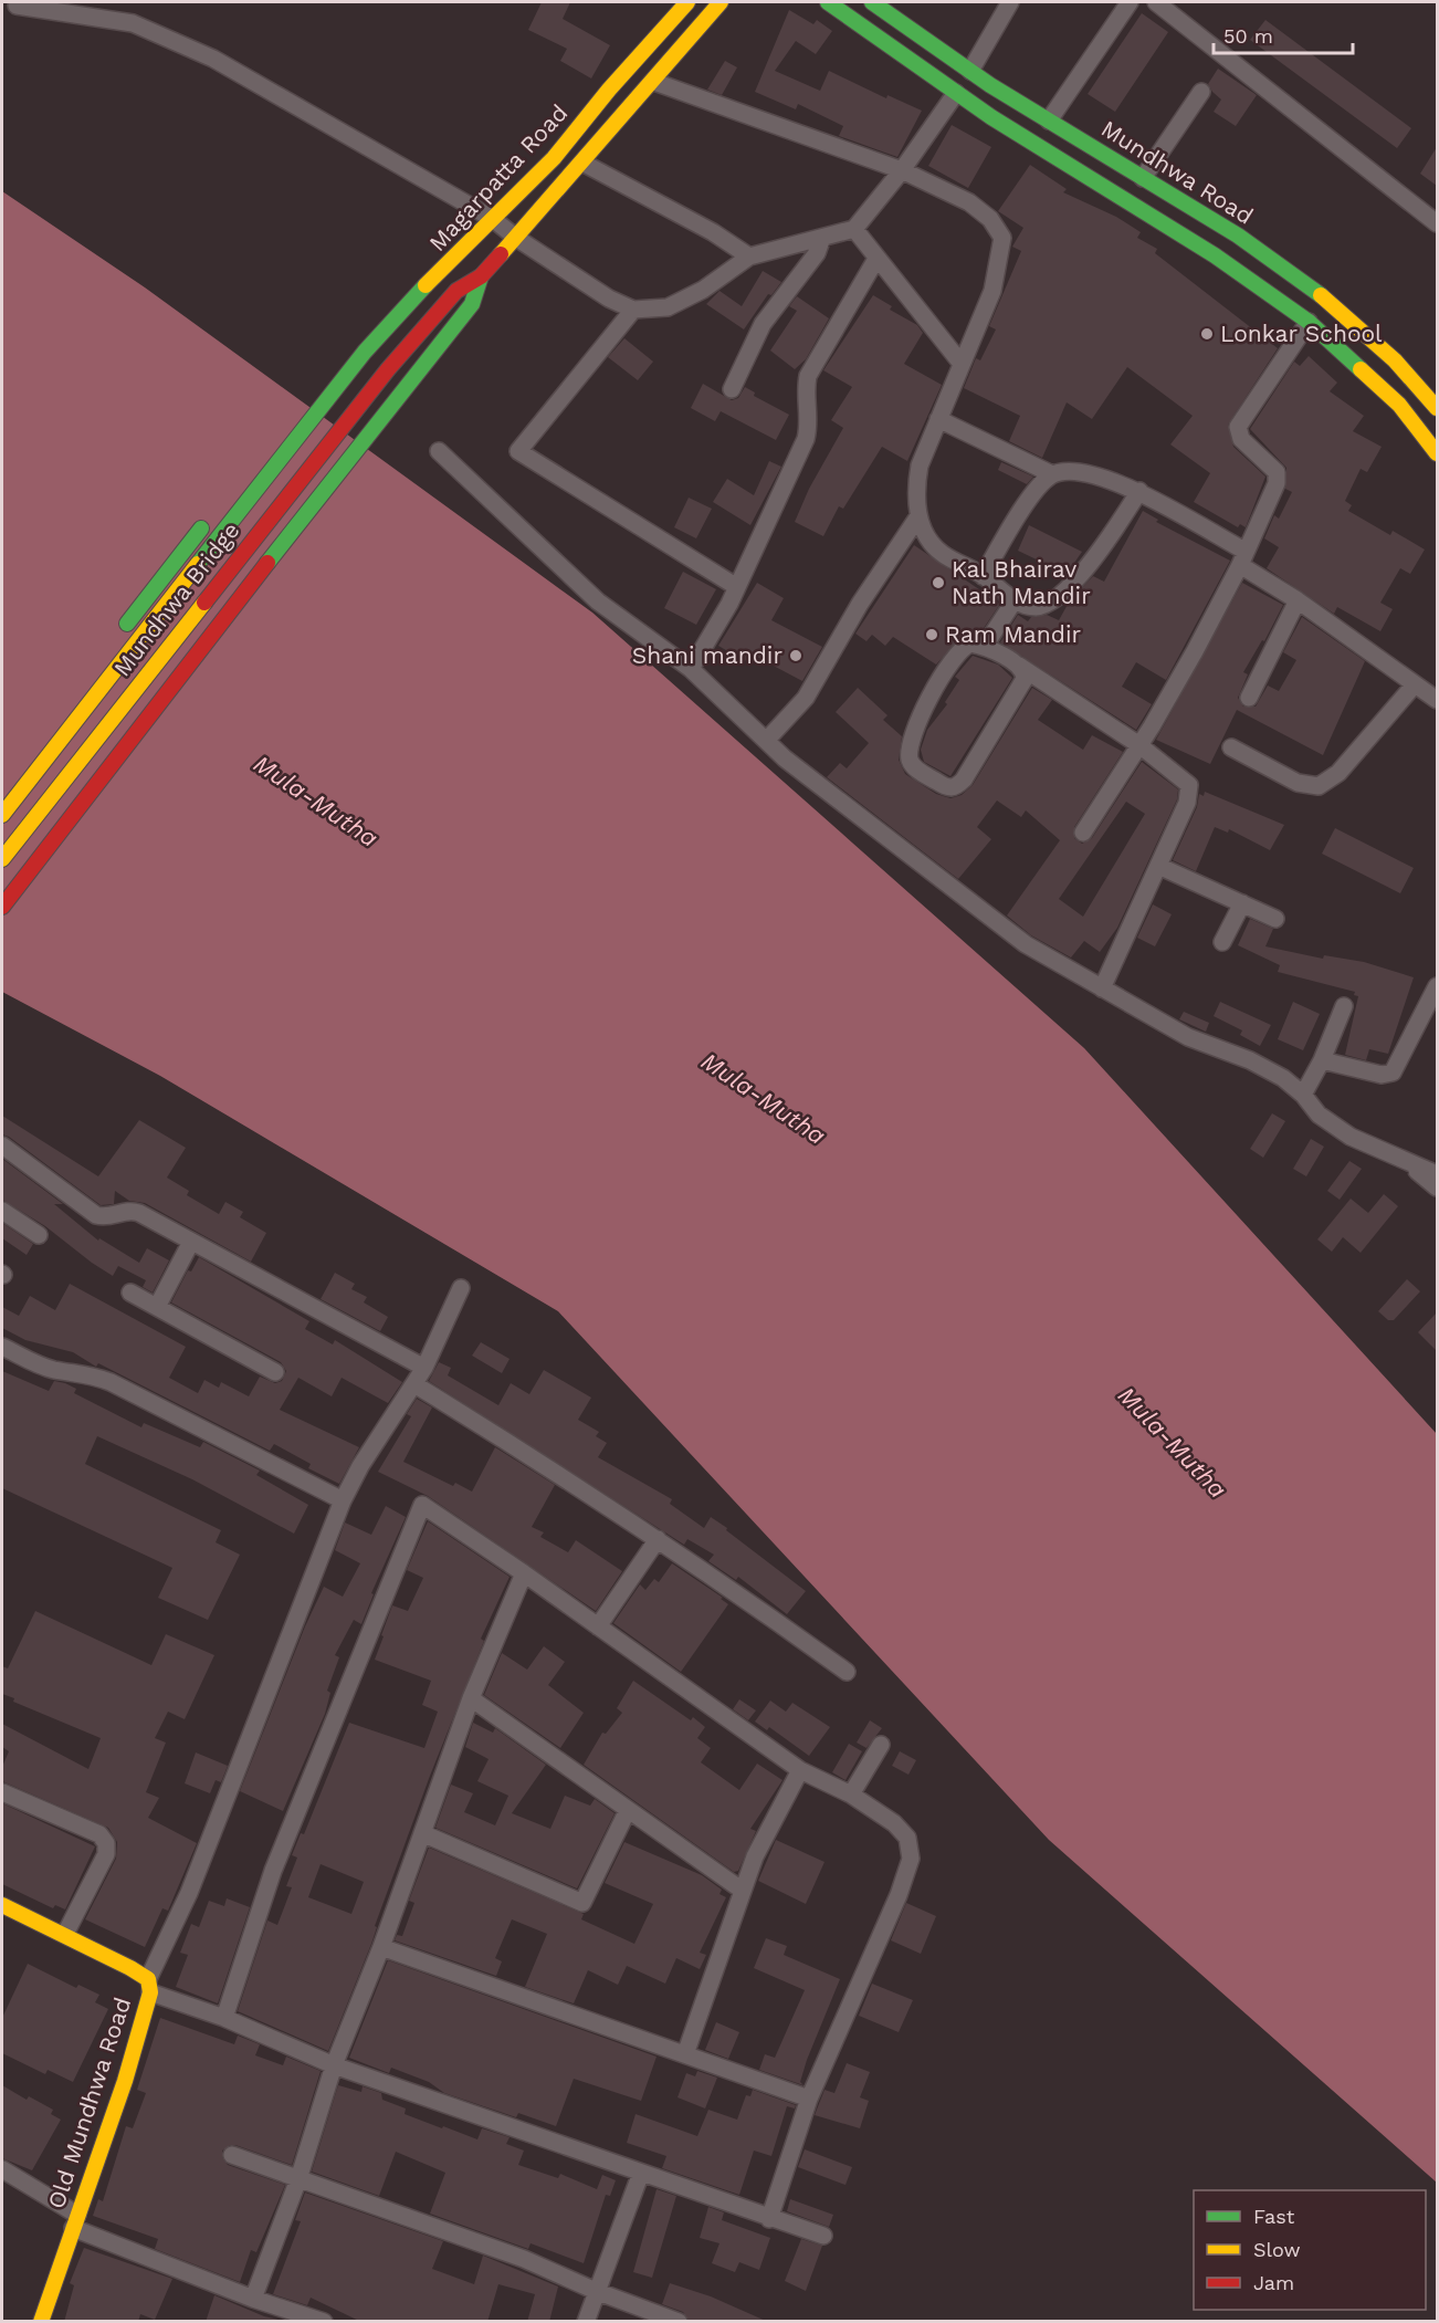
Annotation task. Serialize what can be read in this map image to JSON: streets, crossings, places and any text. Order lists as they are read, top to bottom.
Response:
{
  "streets": {
    "main road": [
      "Mundhwa Road",
      "Magarpatta Road",
      "Mundhwa Bridge",
      "Old Mundhwa Road"
    ]
  },
  "water": ["Mula-Mutha"],
  "places": [
    "Lonkar School",
    "Kal Bhairav Nath Mandir",
    "Ram Mandir",
    "Shani mandir"
  ],
  "legend": ["Fast", "Slow", "Jam"],
  "scale_bar": "50 m"
}
